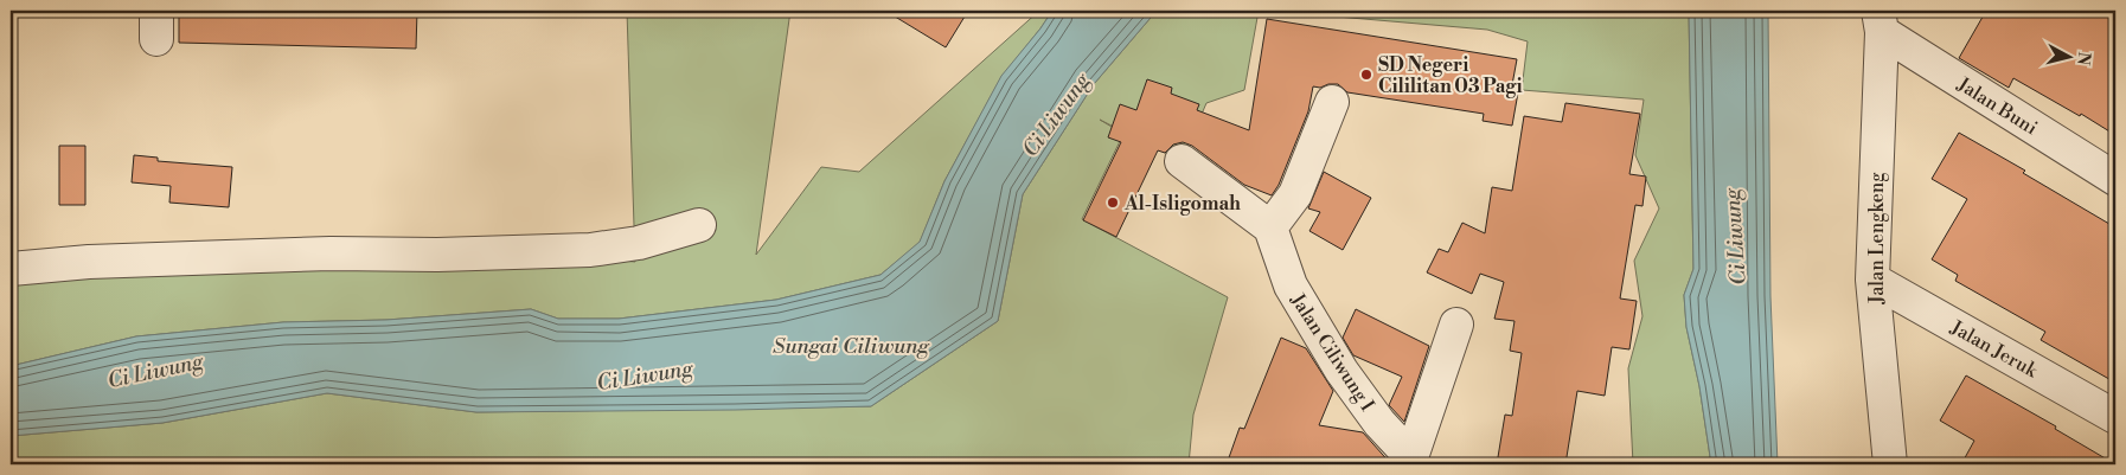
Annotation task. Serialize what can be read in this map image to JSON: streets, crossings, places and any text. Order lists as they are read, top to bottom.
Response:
{
  "streets": {
    "street": [
      "Jalan Buni",
      "Jalan Lengkeng",
      "Jalan Jeruk",
      "Jalan Ciliwung I"
    ]
  },
  "crossings": [
    ["Jalan Buni", "Jalan Lengkeng"],
    ["Jalan Lengkeng", "Jalan Jeruk"]
  ],
  "water": ["Ci Liwung", "Sungai Ciliwung"],
  "places": ["SD Negeri Cililitan 03 Pagi", "Al-Isligomah"],
  "north": "right"
}
